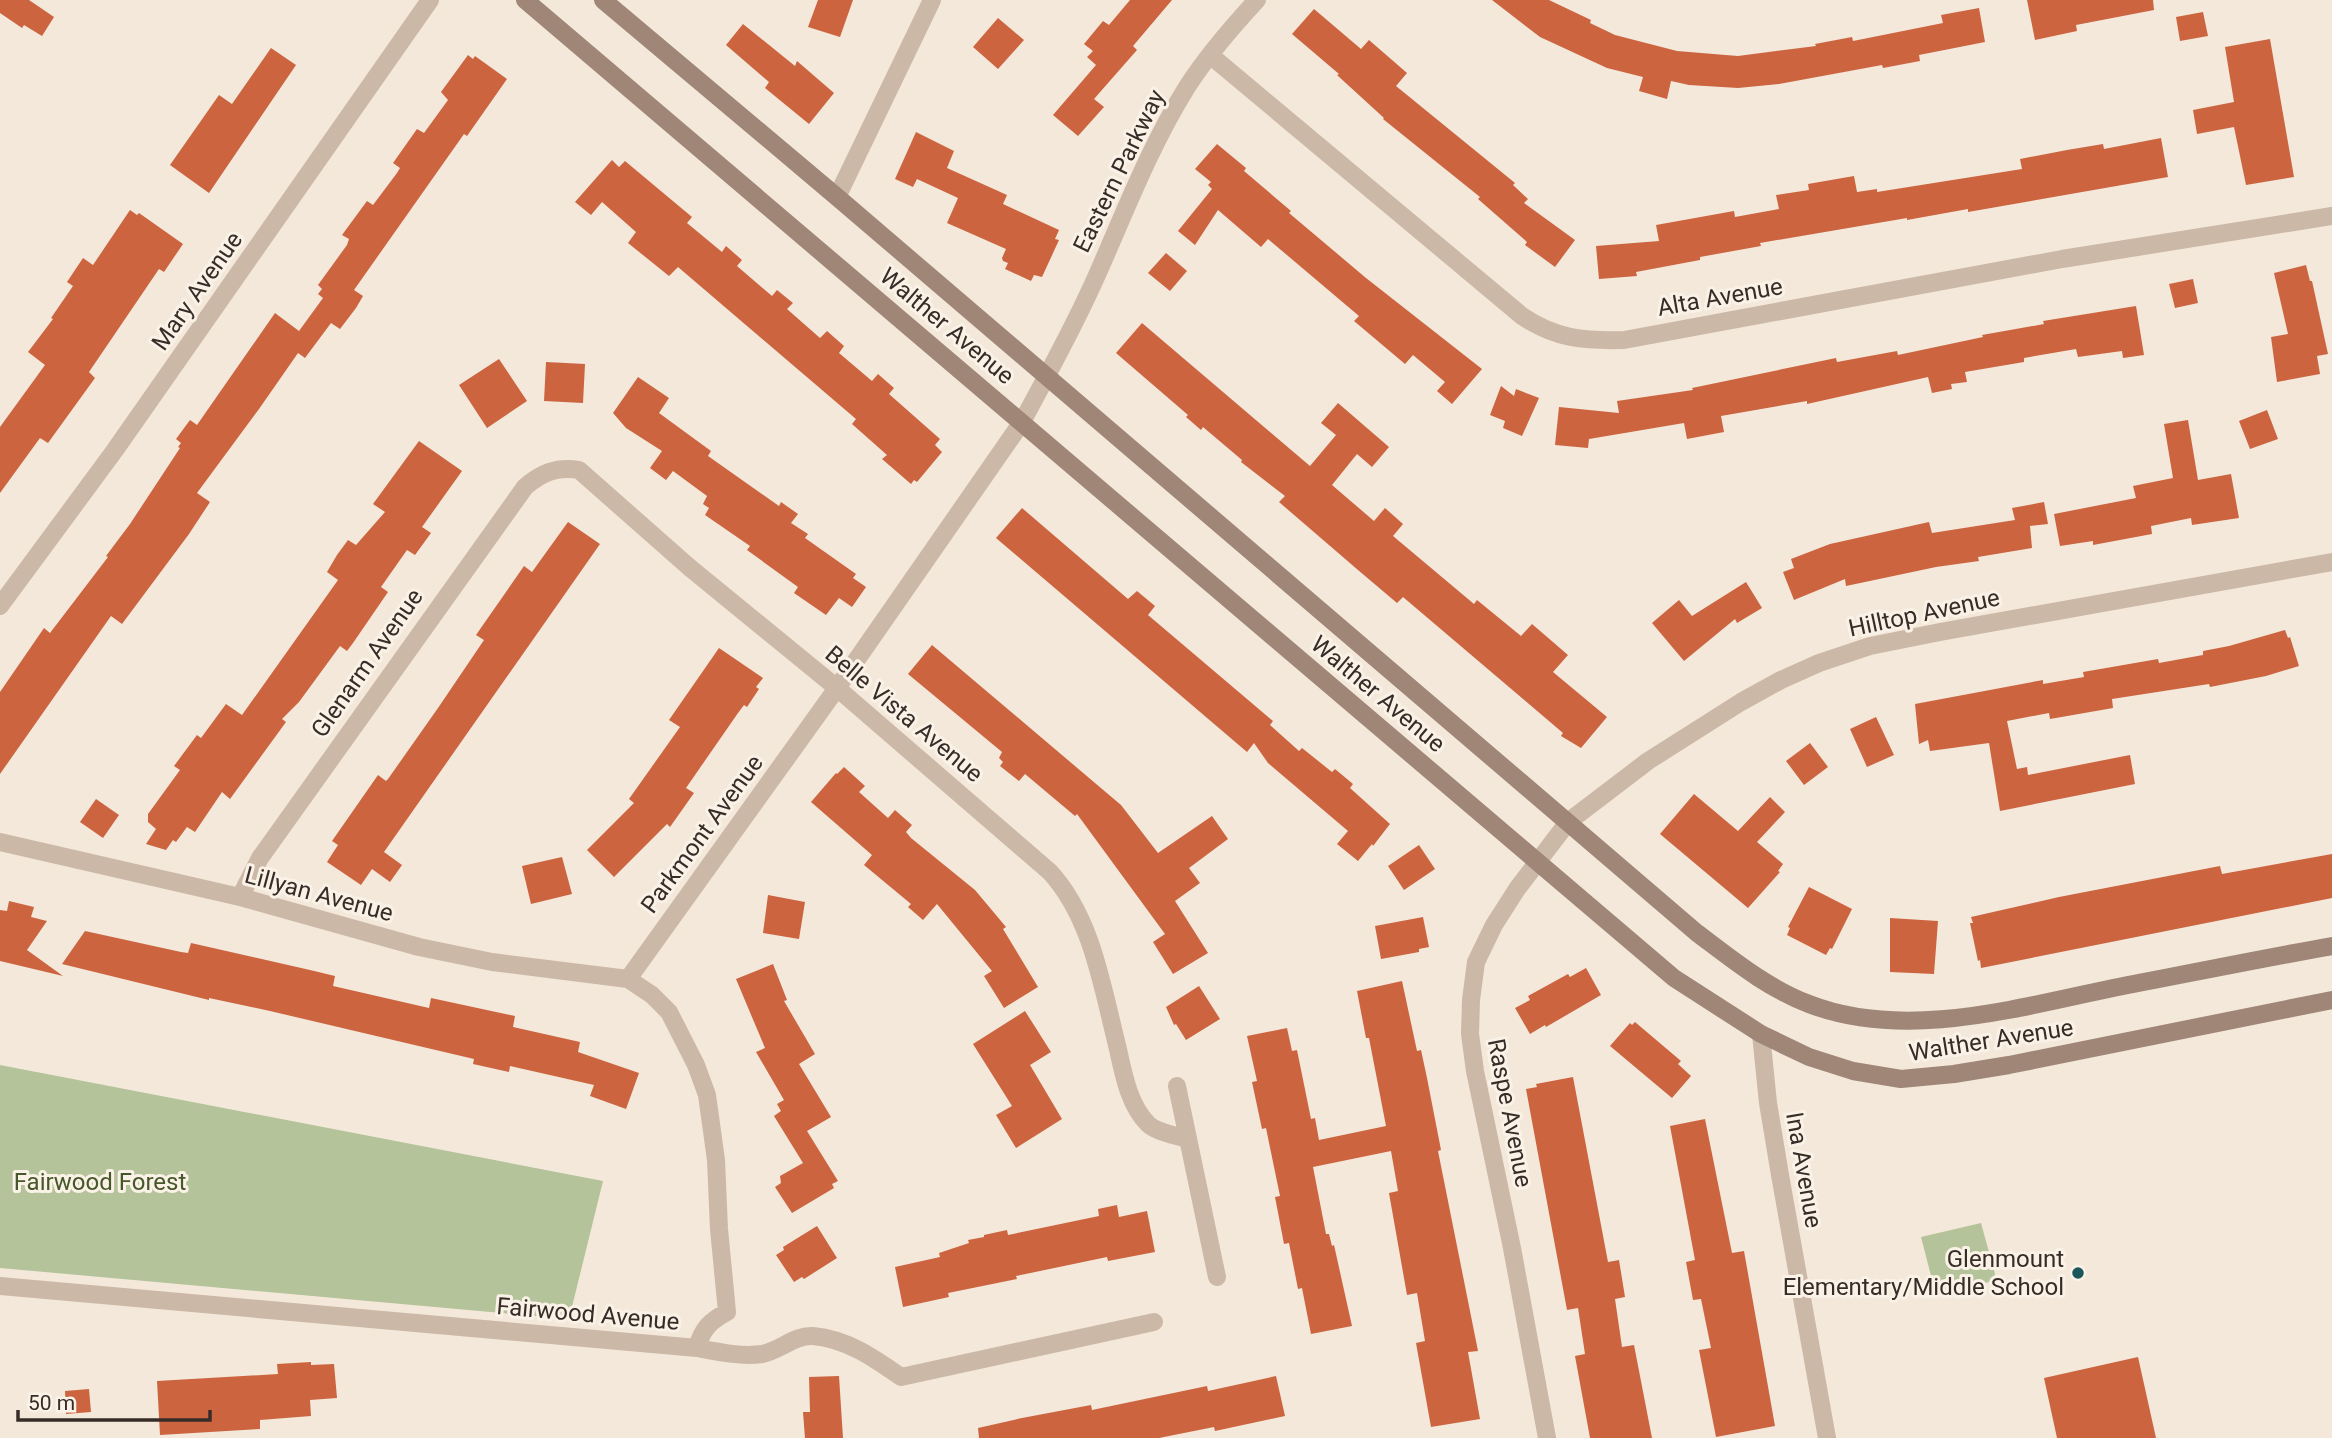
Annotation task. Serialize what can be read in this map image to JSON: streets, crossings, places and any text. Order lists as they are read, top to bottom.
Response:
{
  "streets": {
    "main road": ["Walther Avenue"],
    "street": [
      "Eastern Parkway",
      "Mary Avenue",
      "Alta Avenue",
      "Hilltop Avenue",
      "Glenarm Avenue",
      "Belle Vista Avenue",
      "Parkmont Avenue",
      "Lillyan Avenue",
      "Raspe Avenue",
      "Ina Avenue",
      "Fairwood Avenue"
    ]
  },
  "crossings": [
    ["Eastern Parkway", "Alta Avenue"],
    ["Eastern Parkway", "Walther Avenue"],
    ["Eastern Parkway", "Parkmont Avenue"],
    ["Walther Avenue", "Hilltop Avenue"],
    ["Walther Avenue", "Parkmont Avenue"],
    ["Walther Avenue", "Raspe Avenue"],
    ["Walther Avenue", "Ina Avenue"],
    ["Hilltop Avenue", "Raspe Avenue"],
    ["Glenarm Avenue", "Belle Vista Avenue"],
    ["Glenarm Avenue", "Lillyan Avenue"],
    ["Belle Vista Avenue", "Parkmont Avenue"],
    ["Parkmont Avenue", "Lillyan Avenue"]
  ],
  "parks": ["Fairwood Forest"],
  "places": ["Glenmount Elementary/Middle School"],
  "scale_bar": "50 m"
}
